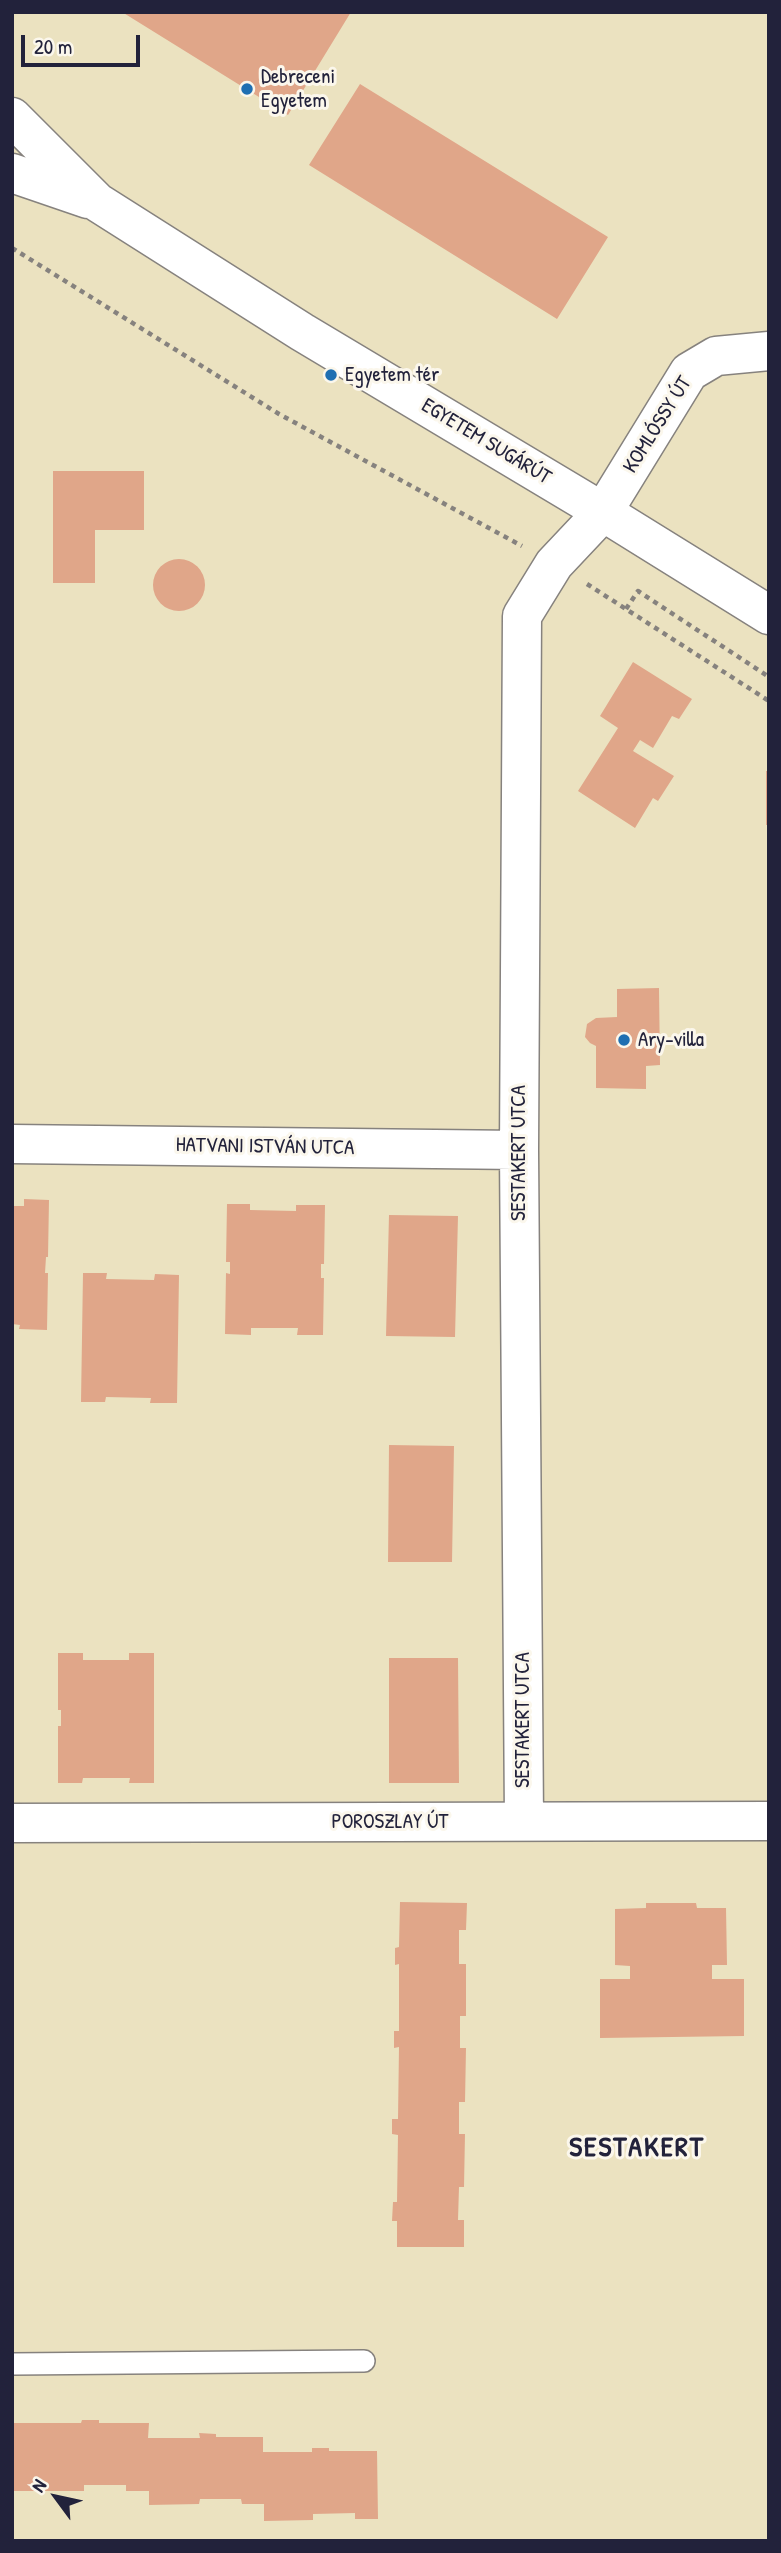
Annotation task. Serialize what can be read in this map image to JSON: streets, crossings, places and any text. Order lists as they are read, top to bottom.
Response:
{
  "streets": {
    "street": [
      "KOMLÓSSY ÚT",
      "EGYETEM SUGÁRÚT",
      "HATVANI ISTVÁN UTCA",
      "SESTAKERT UTCA",
      "POROSZLAY ÚT"
    ]
  },
  "crossings": [
    ["KOMLÓSSY ÚT", "EGYETEM SUGÁRÚT"],
    ["KOMLÓSSY ÚT", "SESTAKERT UTCA"],
    ["EGYETEM SUGÁRÚT", "SESTAKERT UTCA"],
    ["HATVANI ISTVÁN UTCA", "SESTAKERT UTCA"],
    ["SESTAKERT UTCA", "POROSZLAY ÚT"]
  ],
  "districts": ["SESTAKERT"],
  "places": ["Debreceni Egyetem", "Egyetem tér", "Ary-villa"],
  "scale_bar": "20 m",
  "north": "top left"
}
